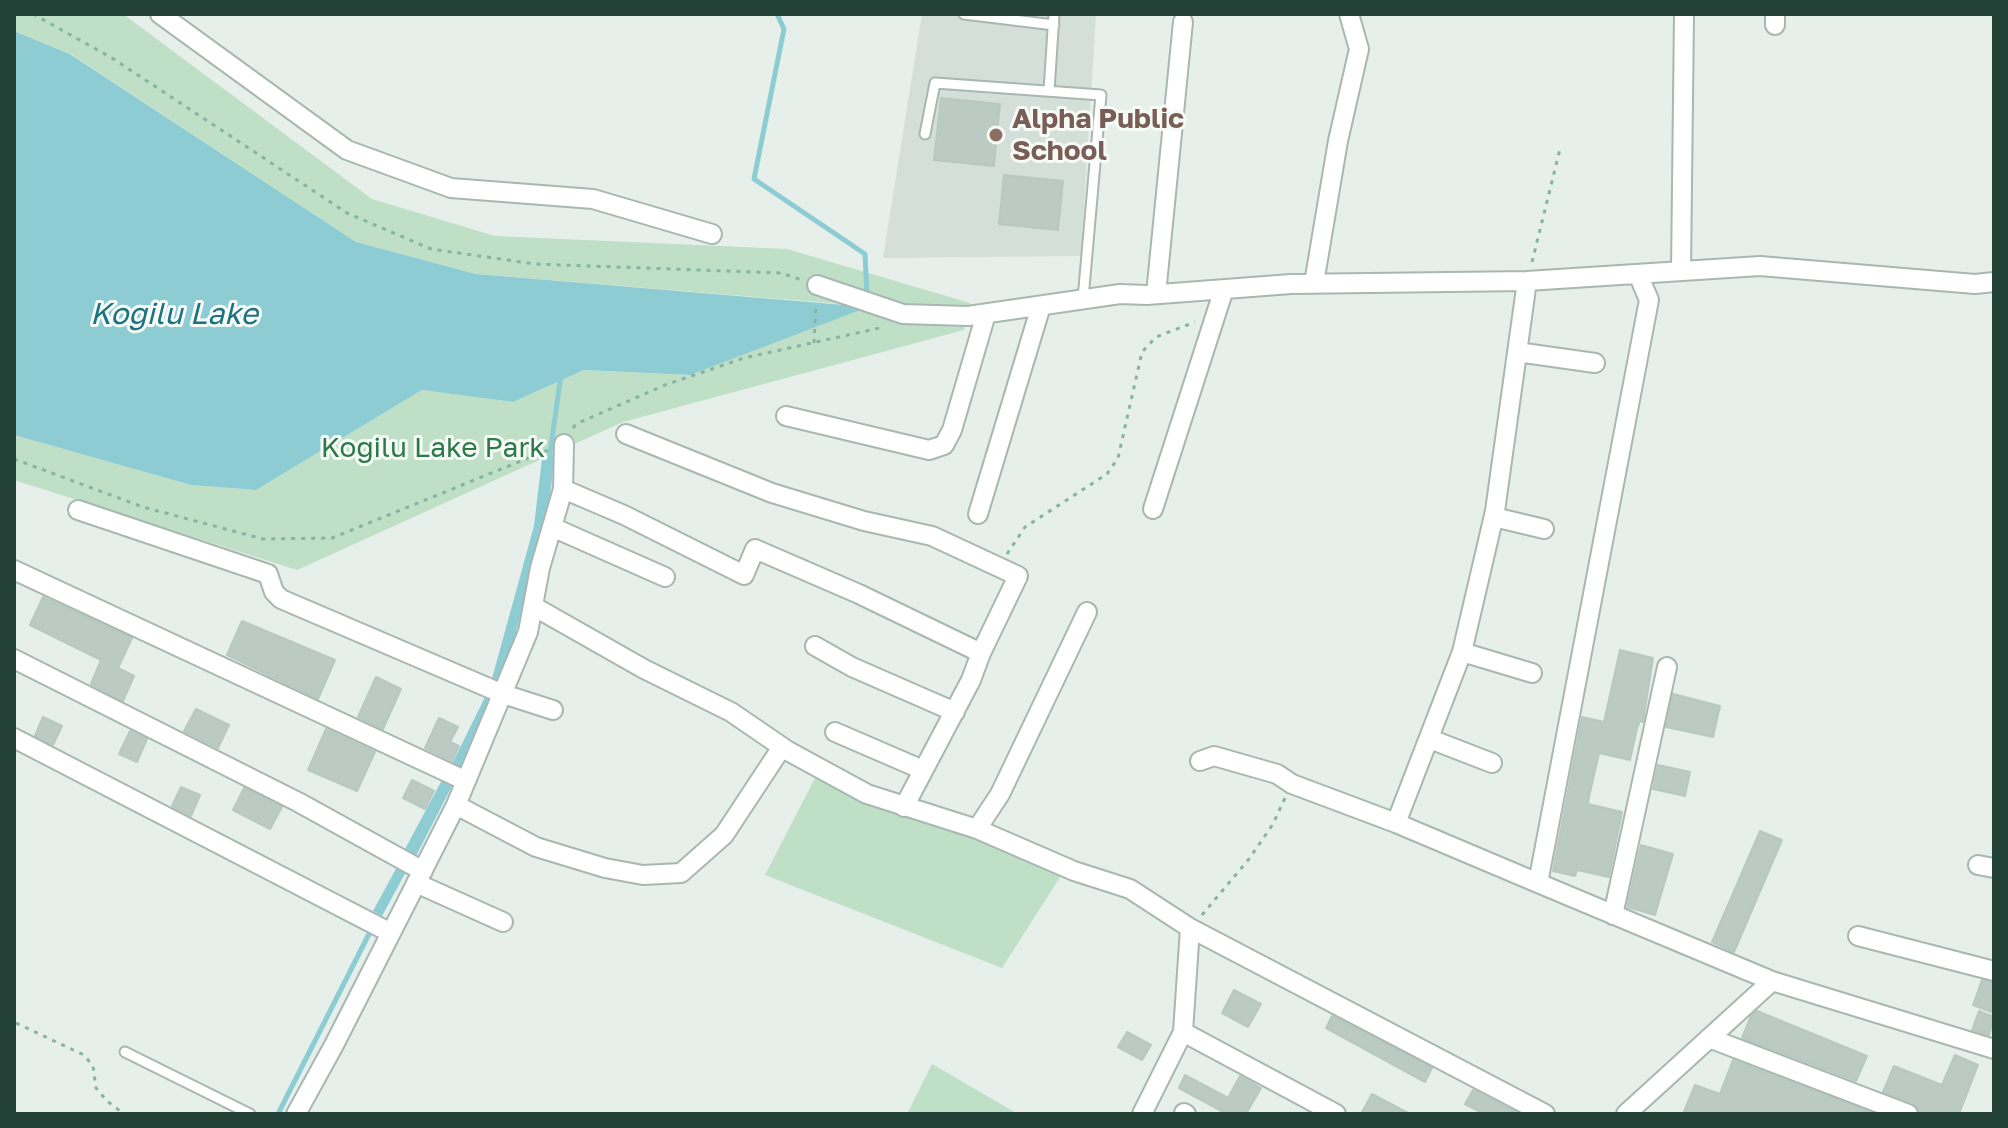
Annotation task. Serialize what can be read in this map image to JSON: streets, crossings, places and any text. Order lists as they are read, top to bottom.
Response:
{
  "water": ["Kogilu Lake"],
  "parks": ["Kogilu Lake Park"],
  "places": ["Alpha Public School"]
}
